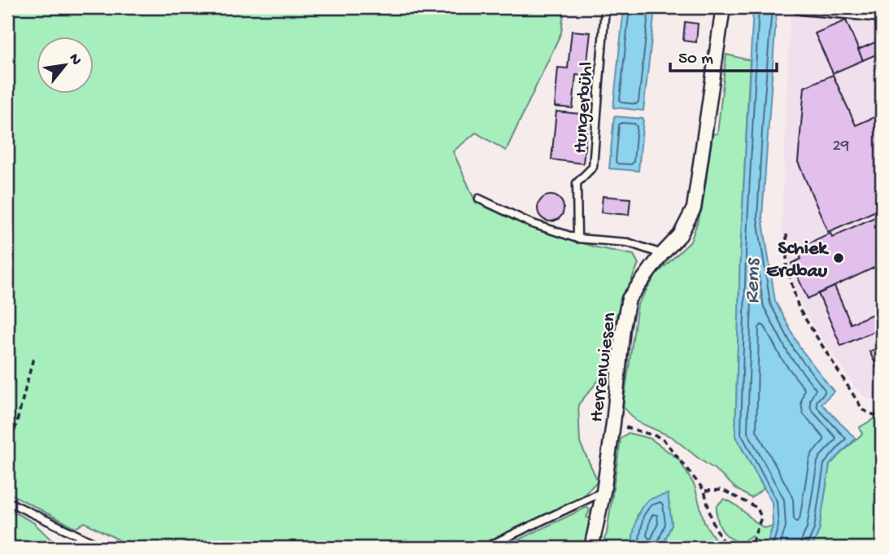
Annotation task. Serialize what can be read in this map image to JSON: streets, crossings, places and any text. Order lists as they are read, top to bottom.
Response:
{
  "streets": {
    "street": ["Herrenwiesen"],
    "lane": ["Hungerbühl"]
  },
  "water": ["Rems"],
  "places": ["Schiek Erdbau"],
  "house_numbers": ["29"],
  "scale_bar": "50 m",
  "north": "top right"
}
